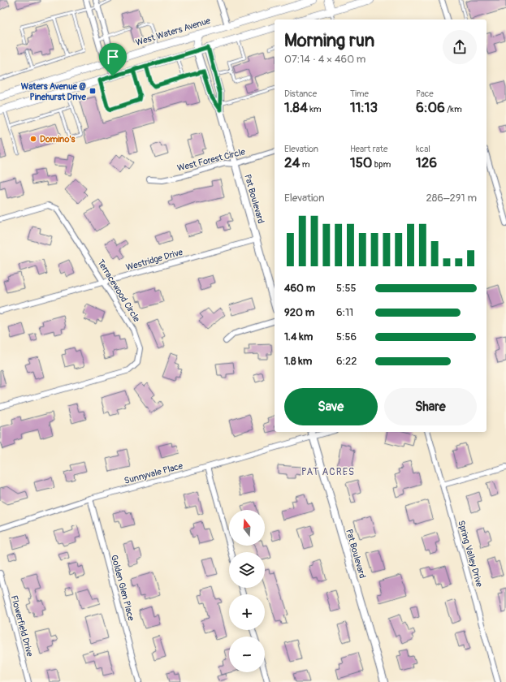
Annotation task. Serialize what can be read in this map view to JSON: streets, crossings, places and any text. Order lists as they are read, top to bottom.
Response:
{
  "streets": {
    "main road": ["West Waters Avenue"],
    "street": [
      "West Forest Circle",
      "Pat Boulevard",
      "Westridge Drive",
      "Terracewood Circle",
      "Sunnyvale Place",
      "Spring Valley Drive",
      "Golden Glen Place",
      "Flowerfield Drive"
    ]
  },
  "crossings": [
    ["West Forest Circle", "Pat Boulevard"],
    ["Pat Boulevard", "Westridge Drive"],
    ["Pat Boulevard", "Sunnyvale Place"],
    ["Westridge Drive", "Terracewood Circle"],
    ["Sunnyvale Place", "Golden Glen Place"]
  ],
  "districts": ["PAT ACRES"],
  "places": {
    "transit": ["Waters Avenue @ Pinehurst Drive"],
    "other": ["Domino's"]
  },
  "north": "top",
  "page": {
    "heading": ["Morning run", "07:14 · 4 × 460 m"],
    "stats": [
      ["Distance", "1.84 km"],
      ["Time", "11:13"],
      ["Pace", "6:06 /km"],
      ["Elevation", "24 m"],
      ["Heart rate", "150 bpm"],
      ["kcal", "126"]
    ],
    "chart": ["Elevation", "286–291 m"],
    "list": [
      {
        "name": "460 m",
        "note": "5:55"
      },
      {
        "name": "920 m",
        "note": "6:11"
      },
      {
        "name": "1.4 km",
        "note": "5:56"
      },
      {
        "name": "1.8 km",
        "note": "6:22"
      }
    ],
    "buttons": ["Save", "Share"],
    "map_buttons": ["+", "−"]
  }
}
